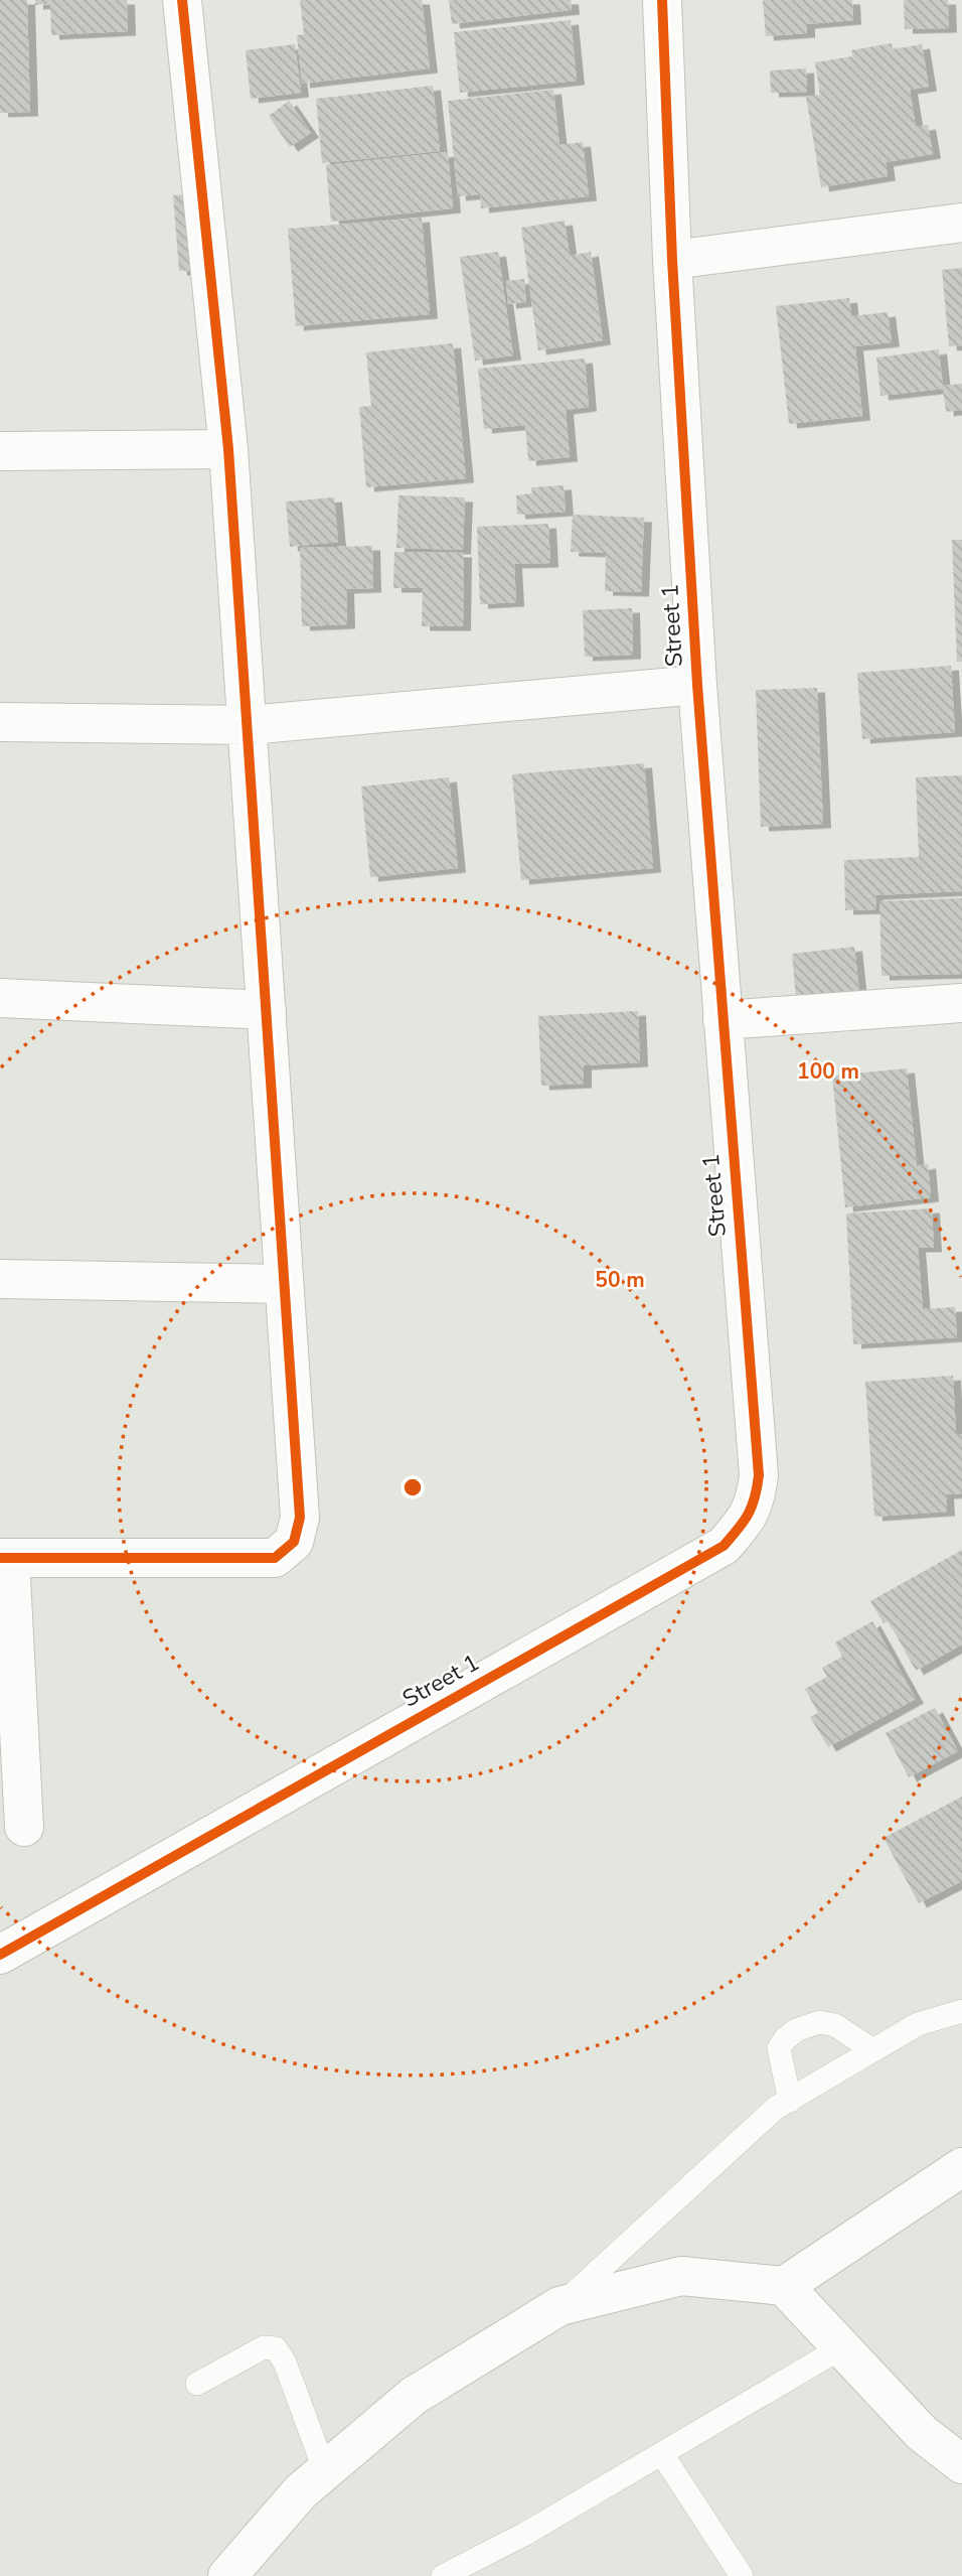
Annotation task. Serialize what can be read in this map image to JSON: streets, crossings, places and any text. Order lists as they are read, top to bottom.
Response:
{
  "streets": {
    "street": ["Street 1"]
  },
  "rings": ["100 m", "50 m"]
}
